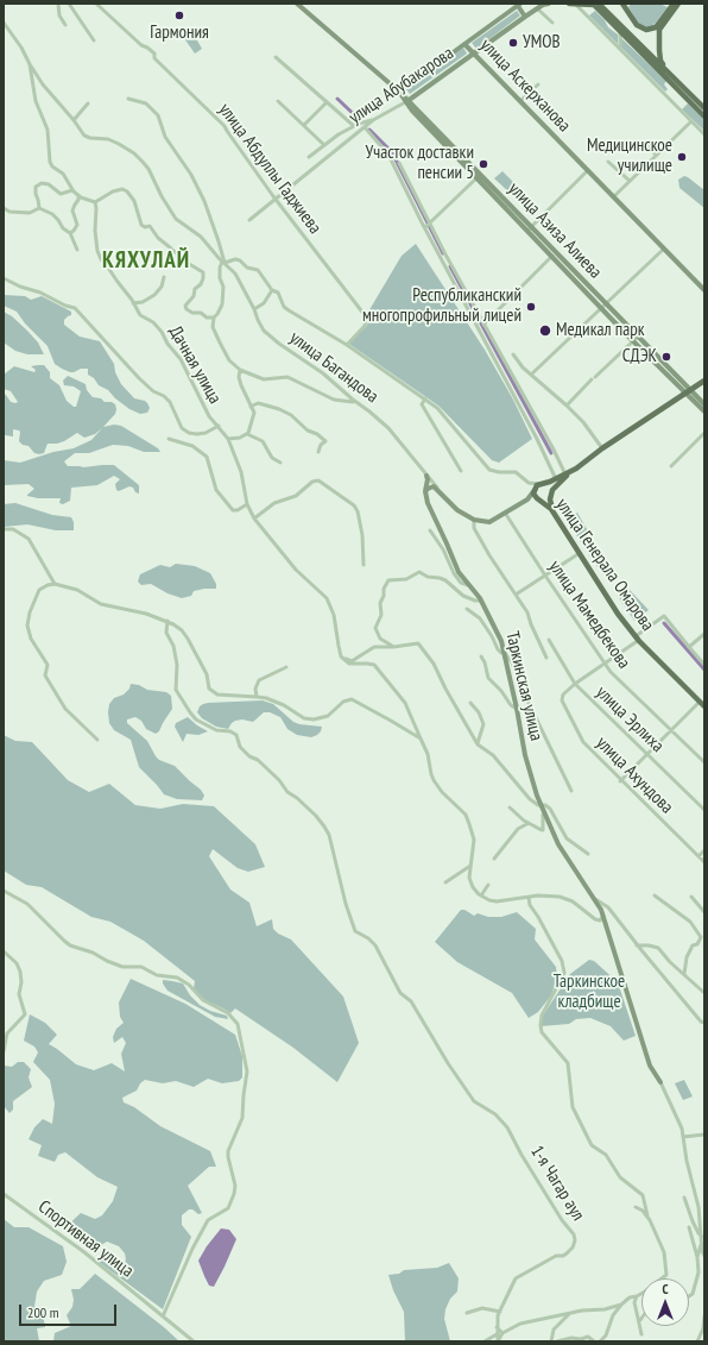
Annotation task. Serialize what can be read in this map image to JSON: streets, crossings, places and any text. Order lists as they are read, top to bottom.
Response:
{
  "streets": {
    "main road": [
      "улица Абубакарова",
      "улица Аскерханова",
      "улица Азиза Алиева",
      "улица Генерала Омарова",
      "Таркинская улица"
    ],
    "street": [
      "улица Абдуллы Гаджиева",
      "Дачная улица",
      "улица Багандова",
      "улица Мамедбекова",
      "улица Эрлиха",
      "улица Ахундова",
      "1-я Чагар аул",
      "Спортивная улица"
    ]
  },
  "crossings": [
    ["улица Абубакарова", "улица Аскерханова"],
    ["улица Абубакарова", "улица Абдуллы Гаджиева"],
    ["улица Абубакарова", "улица Азиза Алиева"],
    ["улица Эрлиха", "улица Ахундова"]
  ],
  "districts": ["КЯХУЛАЙ"],
  "parks": ["Таркинское кладбище"],
  "places": [
    "Гармония",
    "УМОВ",
    "Медицинское училище",
    "Участок доставки пенсии 5",
    "Республиканский многопрофильный лицей",
    "Медикал парк",
    "СДЭК"
  ],
  "scale_bar": "200 m",
  "north": "top"
}
